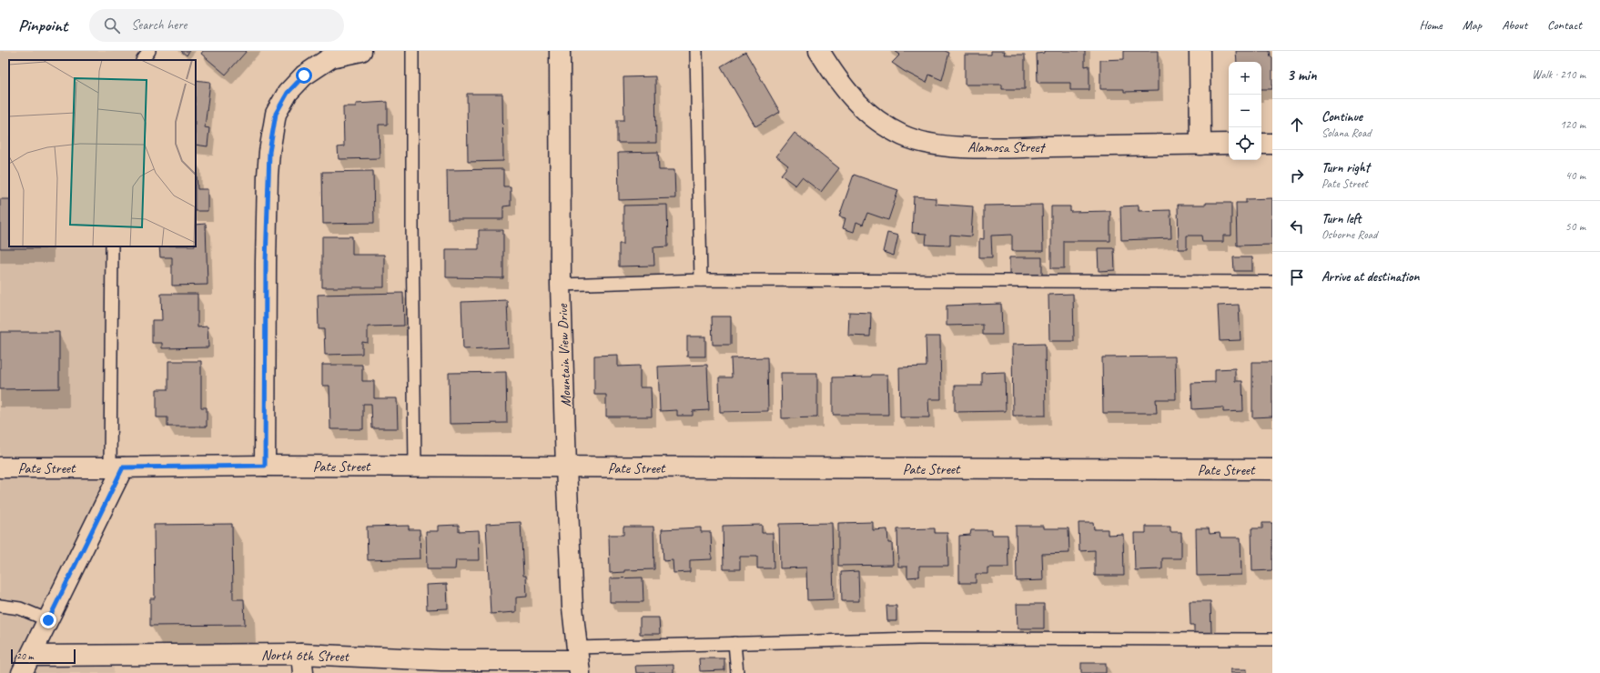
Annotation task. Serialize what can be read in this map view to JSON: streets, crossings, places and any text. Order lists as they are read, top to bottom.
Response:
{
  "streets": {
    "street": [
      "Alamosa Street",
      "Mountain View Drive",
      "Pate Street",
      "North 6th Street"
    ]
  },
  "crossings": [
    ["Mountain View Drive", "Pate Street"],
    ["Mountain View Drive", "North 6th Street"]
  ],
  "scale_bar": "20 m",
  "page": {
    "header": "Pinpoint",
    "search": "Search here",
    "nav": [
      "Home",
      "Map",
      "About",
      "Contact"
    ],
    "heading": ["3 min", "Walk · 210 m"],
    "map_buttons": ["+", "−"],
    "list": [
      ["Continue", "Solana Road", "120 m"],
      ["Turn right", "Pate Street", "40 m"],
      ["Turn left", "Osborne Road", "50 m"],
      "Arrive at destination"
    ],
    "scale": "20 m"
  }
}
